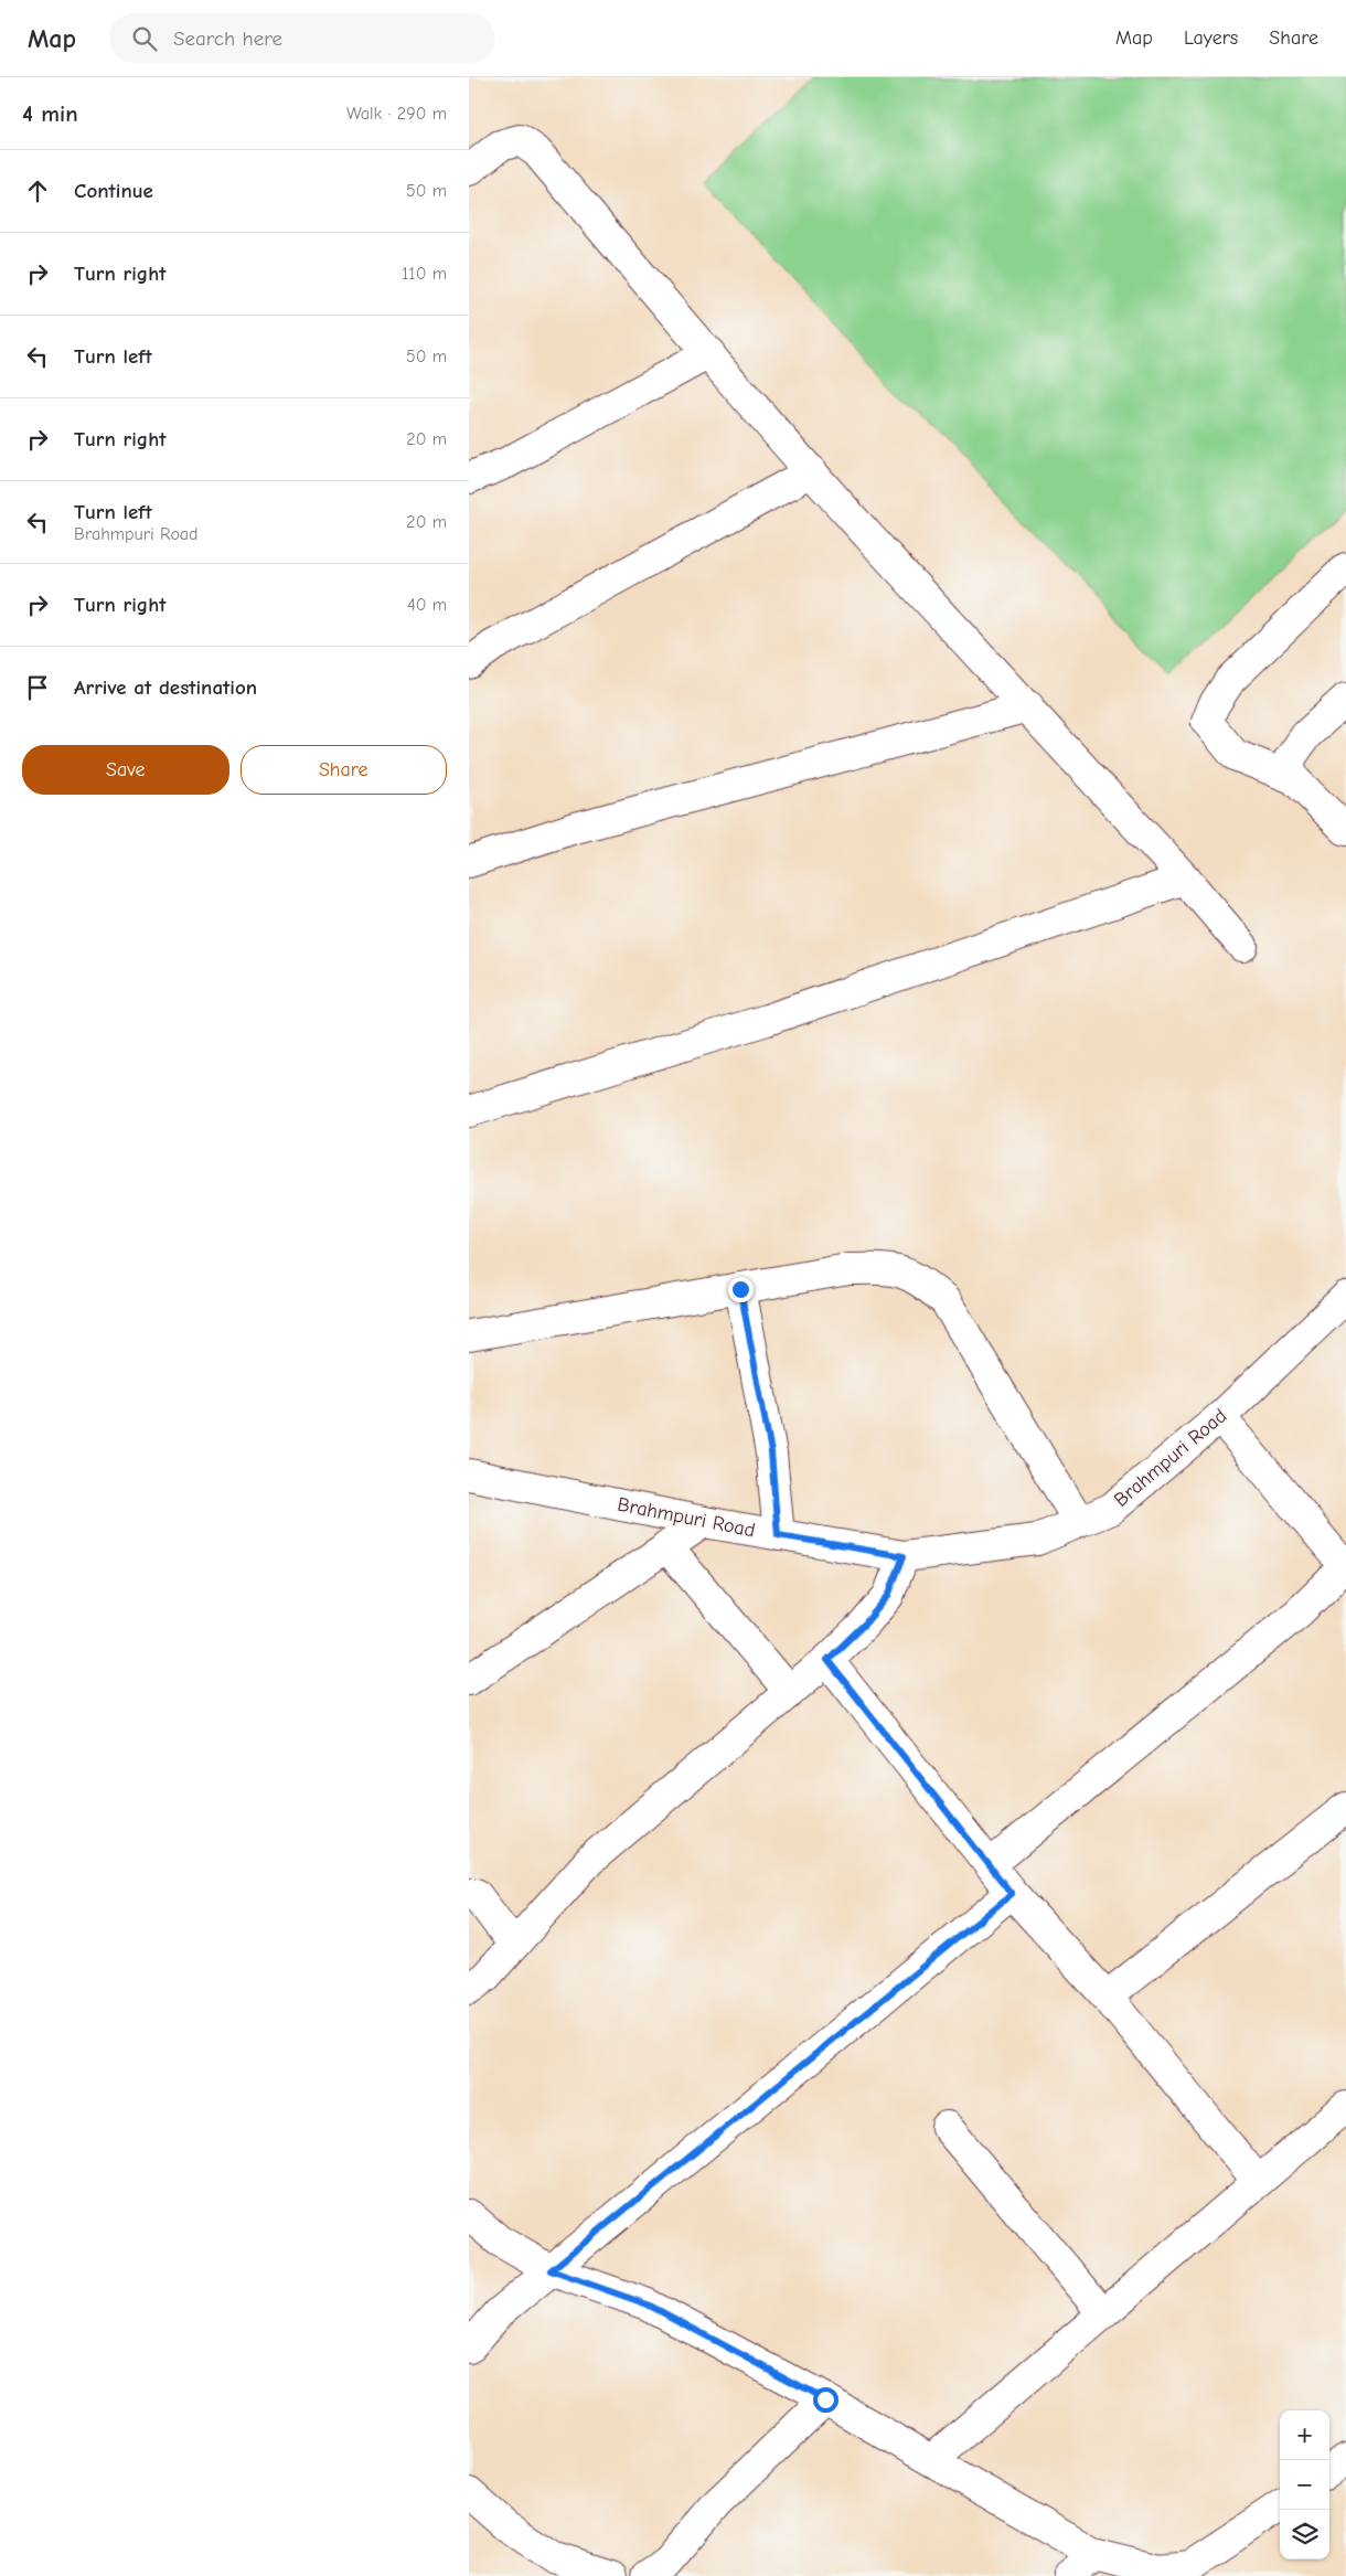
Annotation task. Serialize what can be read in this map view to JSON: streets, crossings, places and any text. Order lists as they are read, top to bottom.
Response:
{
  "streets": {
    "street": ["Brahmpuri Road"]
  },
  "page": {
    "header": "Map",
    "search": "Search here",
    "nav": ["Map", "Layers", "Share"],
    "heading": ["4 min", "Walk · 290 m"],
    "list": [
      ["Continue", "50 m"],
      ["Turn right", "110 m"],
      ["Turn left", "50 m"],
      ["Turn right", "20 m"],
      ["Turn left", "Brahmpuri Road", "20 m"],
      ["Turn right", "40 m"],
      "Arrive at destination"
    ],
    "buttons": ["Save", "Share"],
    "map_buttons": ["+", "−"]
  }
}
